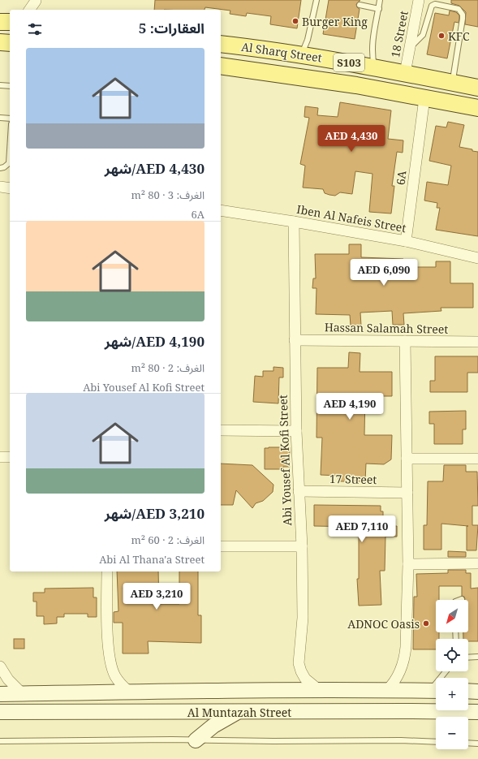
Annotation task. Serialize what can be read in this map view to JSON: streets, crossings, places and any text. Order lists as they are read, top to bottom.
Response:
{
  "streets": {
    "main road": ["Al Sharq Street", "S103", "Al Muntazah Street"],
    "street": [
      "18 Street",
      "6A",
      "Iben Al Nafeis Street",
      "Hassan Salamah Street",
      "Abi Yousef Al Kofi Street",
      "17 Street"
    ]
  },
  "crossings": [
    ["18 Street", "Al Sharq Street"],
    ["Al Sharq Street", "6A"],
    ["6A", "Iben Al Nafeis Street"],
    ["Iben Al Nafeis Street", "Abi Yousef Al Kofi Street"],
    ["Hassan Salamah Street", "Abi Yousef Al Kofi Street"],
    ["Abi Yousef Al Kofi Street", "17 Street"],
    ["Abi Yousef Al Kofi Street", "Al Muntazah Street"]
  ],
  "places": ["Burger King", "KFC", "ADNOC Oasis"],
  "north": "bottom left",
  "page": {
    "heading": "العقارات: 5",
    "list": [
      {
        "name": "AED 4,430/شهر",
        "note": "الغرف: 3 · 80 m² · 6A"
      },
      {
        "name": "AED 4,190/شهر",
        "note": "الغرف: 2 · 80 m² · Abi Yousef Al Kofi Street"
      },
      {
        "name": "AED 3,210/شهر",
        "note": "الغرف: 2 · 60 m² · Abi Al Thana'a Street"
      }
    ],
    "price": [
      "AED 4,430",
      "AED 6,090",
      "AED 4,190",
      "AED 7,110",
      "AED 3,210"
    ],
    "map_buttons": ["+", "−"]
  }
}
